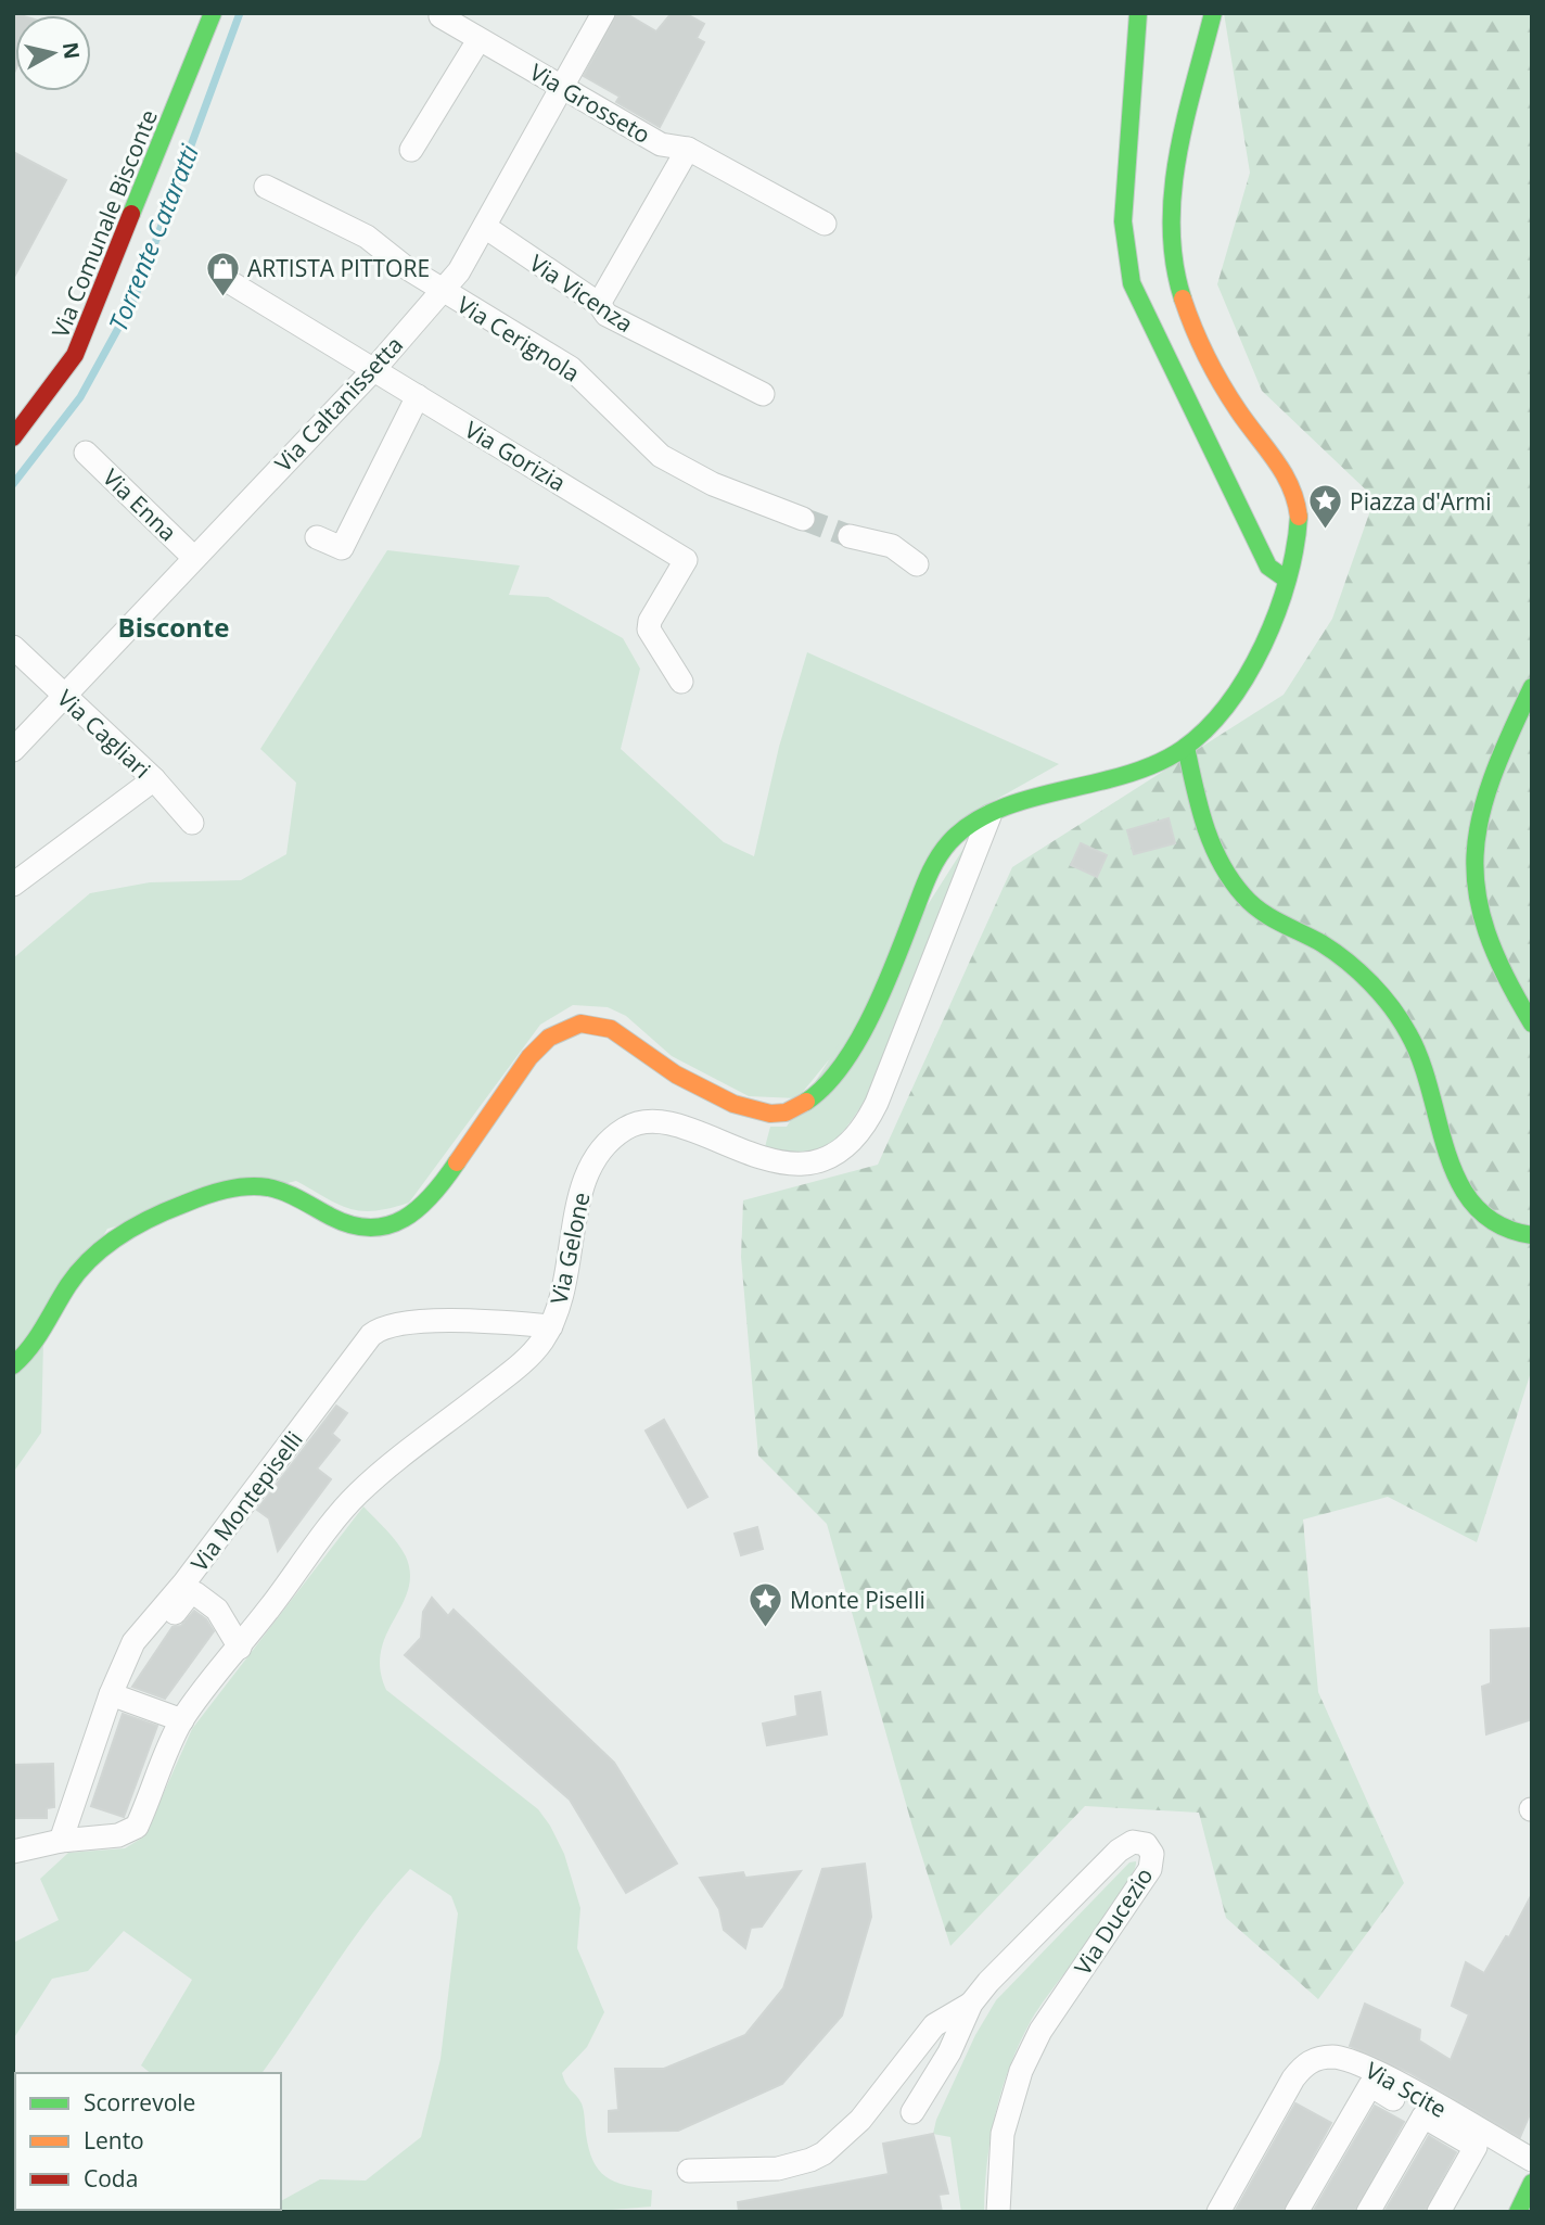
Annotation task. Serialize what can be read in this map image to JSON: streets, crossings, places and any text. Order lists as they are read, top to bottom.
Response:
{
  "streets": {
    "main road": ["Via Comunale Bisconte"],
    "street": [
      "Via Grosseto",
      "Via Vicenza",
      "Via Cerignola",
      "Via Caltanissetta",
      "Via Gorizia",
      "Via Enna",
      "Via Cagliari",
      "Via Gelone",
      "Via Montepiselli",
      "Via Ducezio",
      "Via Scite"
    ]
  },
  "crossings": [
    ["Via Grosseto", "Via Caltanissetta"],
    ["Via Vicenza", "Via Caltanissetta"],
    ["Via Cerignola", "Via Caltanissetta"],
    ["Via Caltanissetta", "Via Gorizia"],
    ["Via Caltanissetta", "Via Enna"],
    ["Via Caltanissetta", "Via Cagliari"],
    ["Via Gelone", "Via Montepiselli"]
  ],
  "districts": ["Bisconte"],
  "water": ["Torrente Cataratti"],
  "places": {
    "shop": ["ARTISTA PITTORE"],
    "place": ["Piazza d'Armi", "Monte Piselli"]
  },
  "legend": ["Scorrevole", "Lento", "Coda"],
  "north": "right"
}
